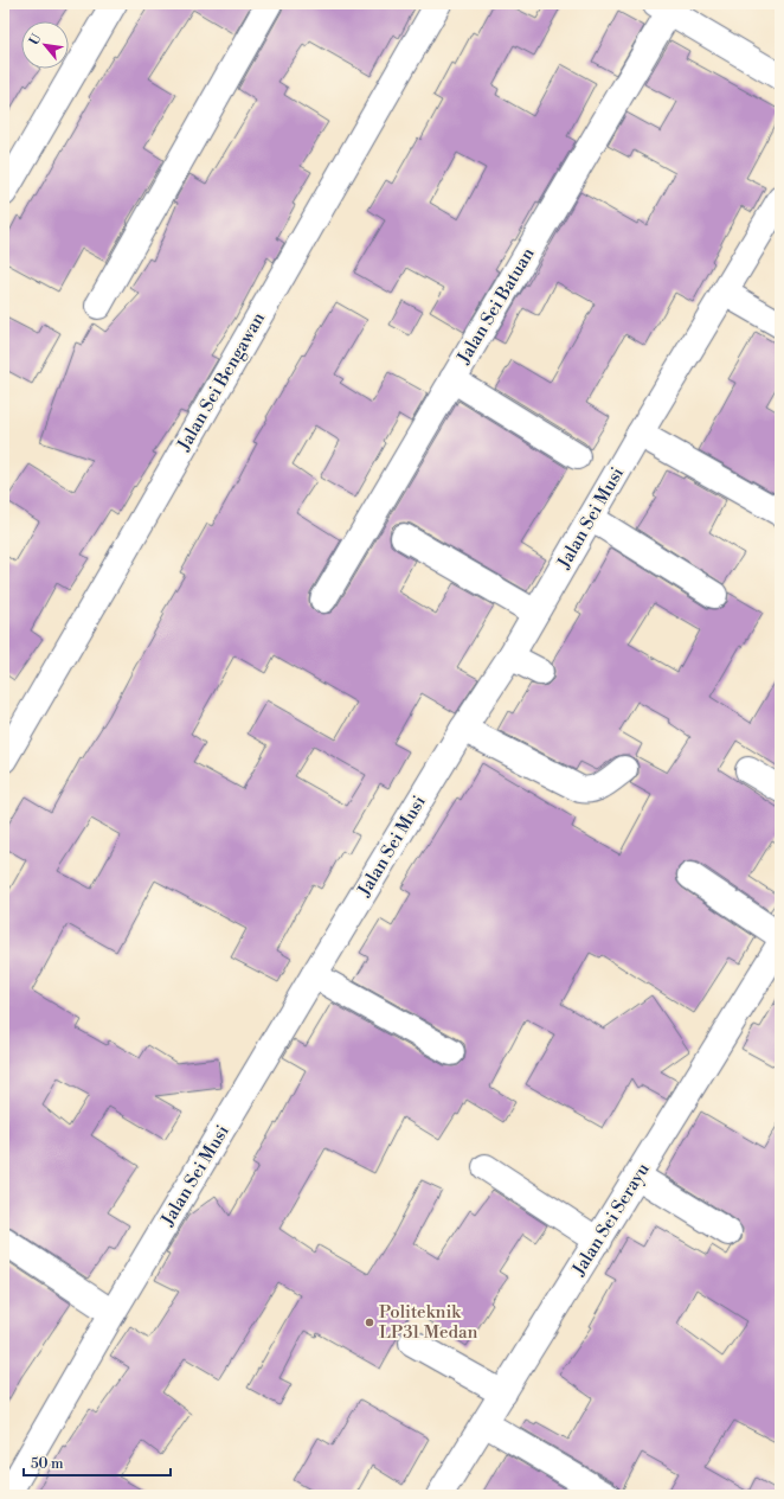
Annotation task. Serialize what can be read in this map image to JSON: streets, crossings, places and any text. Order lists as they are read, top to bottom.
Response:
{
  "streets": {
    "street": [
      "Jalan Sei Batuan",
      "Jalan Sei Bengawan",
      "Jalan Sei Musi",
      "Jalan Sei Serayu"
    ]
  },
  "places": ["Politeknik LP31 Medan"],
  "scale_bar": "50 m",
  "north": "top left"
}
